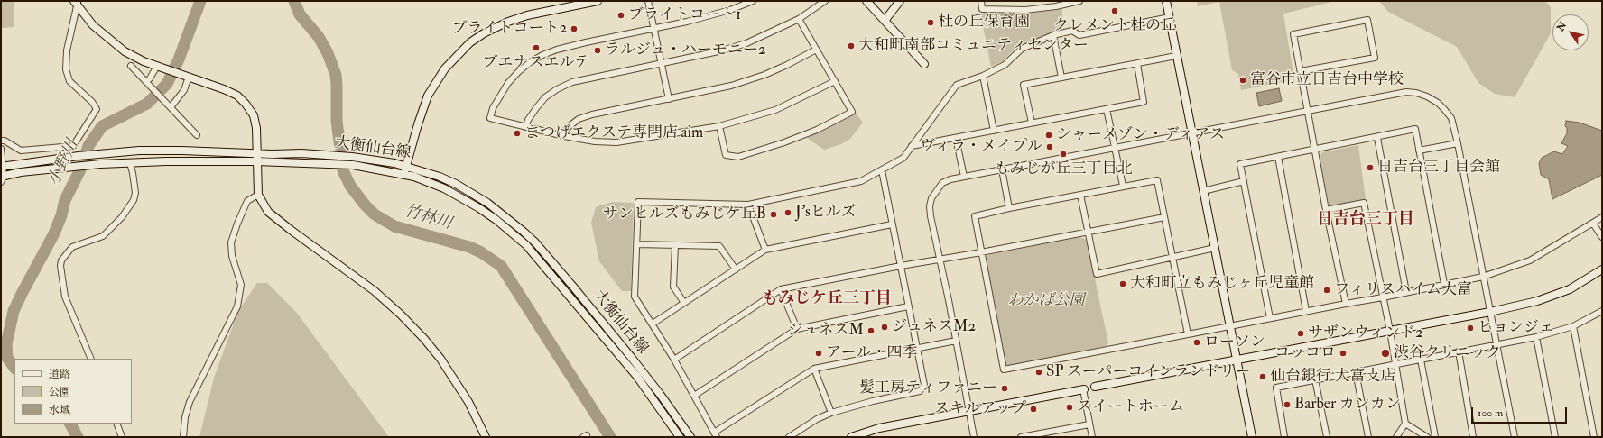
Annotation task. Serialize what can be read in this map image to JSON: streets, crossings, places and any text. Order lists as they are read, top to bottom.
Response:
{
  "streets": {
    "street": ["大衡仙台線"]
  },
  "districts": ["日吉台三丁目", "もみじケ丘三丁目"],
  "water": ["小野川", "竹林川"],
  "parks": ["わかば公園"],
  "places": [
    "クレメント杜の丘",
    "ブライトコート1",
    "杜の丘保育園",
    "ブライトコート2",
    "大和町南部コミュニティセンター",
    "ブエナスエルテ",
    "ラルジュ・ハーモニー2",
    "富谷市立日吉台中学校",
    "まつげエクステ専門店 aim",
    "シャーメゾン・ディアス",
    "ヴィラ・メイプル",
    "もみじが丘三丁目北",
    "日吉台三丁目会館",
    "J'sヒルズ",
    "サンヒルズもみじケ丘B",
    "大和町立もみじヶ丘児童館",
    "フィリスハイム大富",
    "ジュネスM2",
    "ヒョンジェ",
    "ジュネスM",
    "サザンウィンド2",
    "ローソン",
    "アール・四季",
    "コッコロ",
    "渋谷クリニック",
    "SP スーパーコインランドリー",
    "仙台銀行 大富支店",
    "髪工房ティファニー",
    "Barber カンカン",
    "スイートホーム",
    "スキルアップ"
  ],
  "legend": ["道路", "公園", "水域"],
  "scale_bar": "100 m",
  "north": "top left"
}
